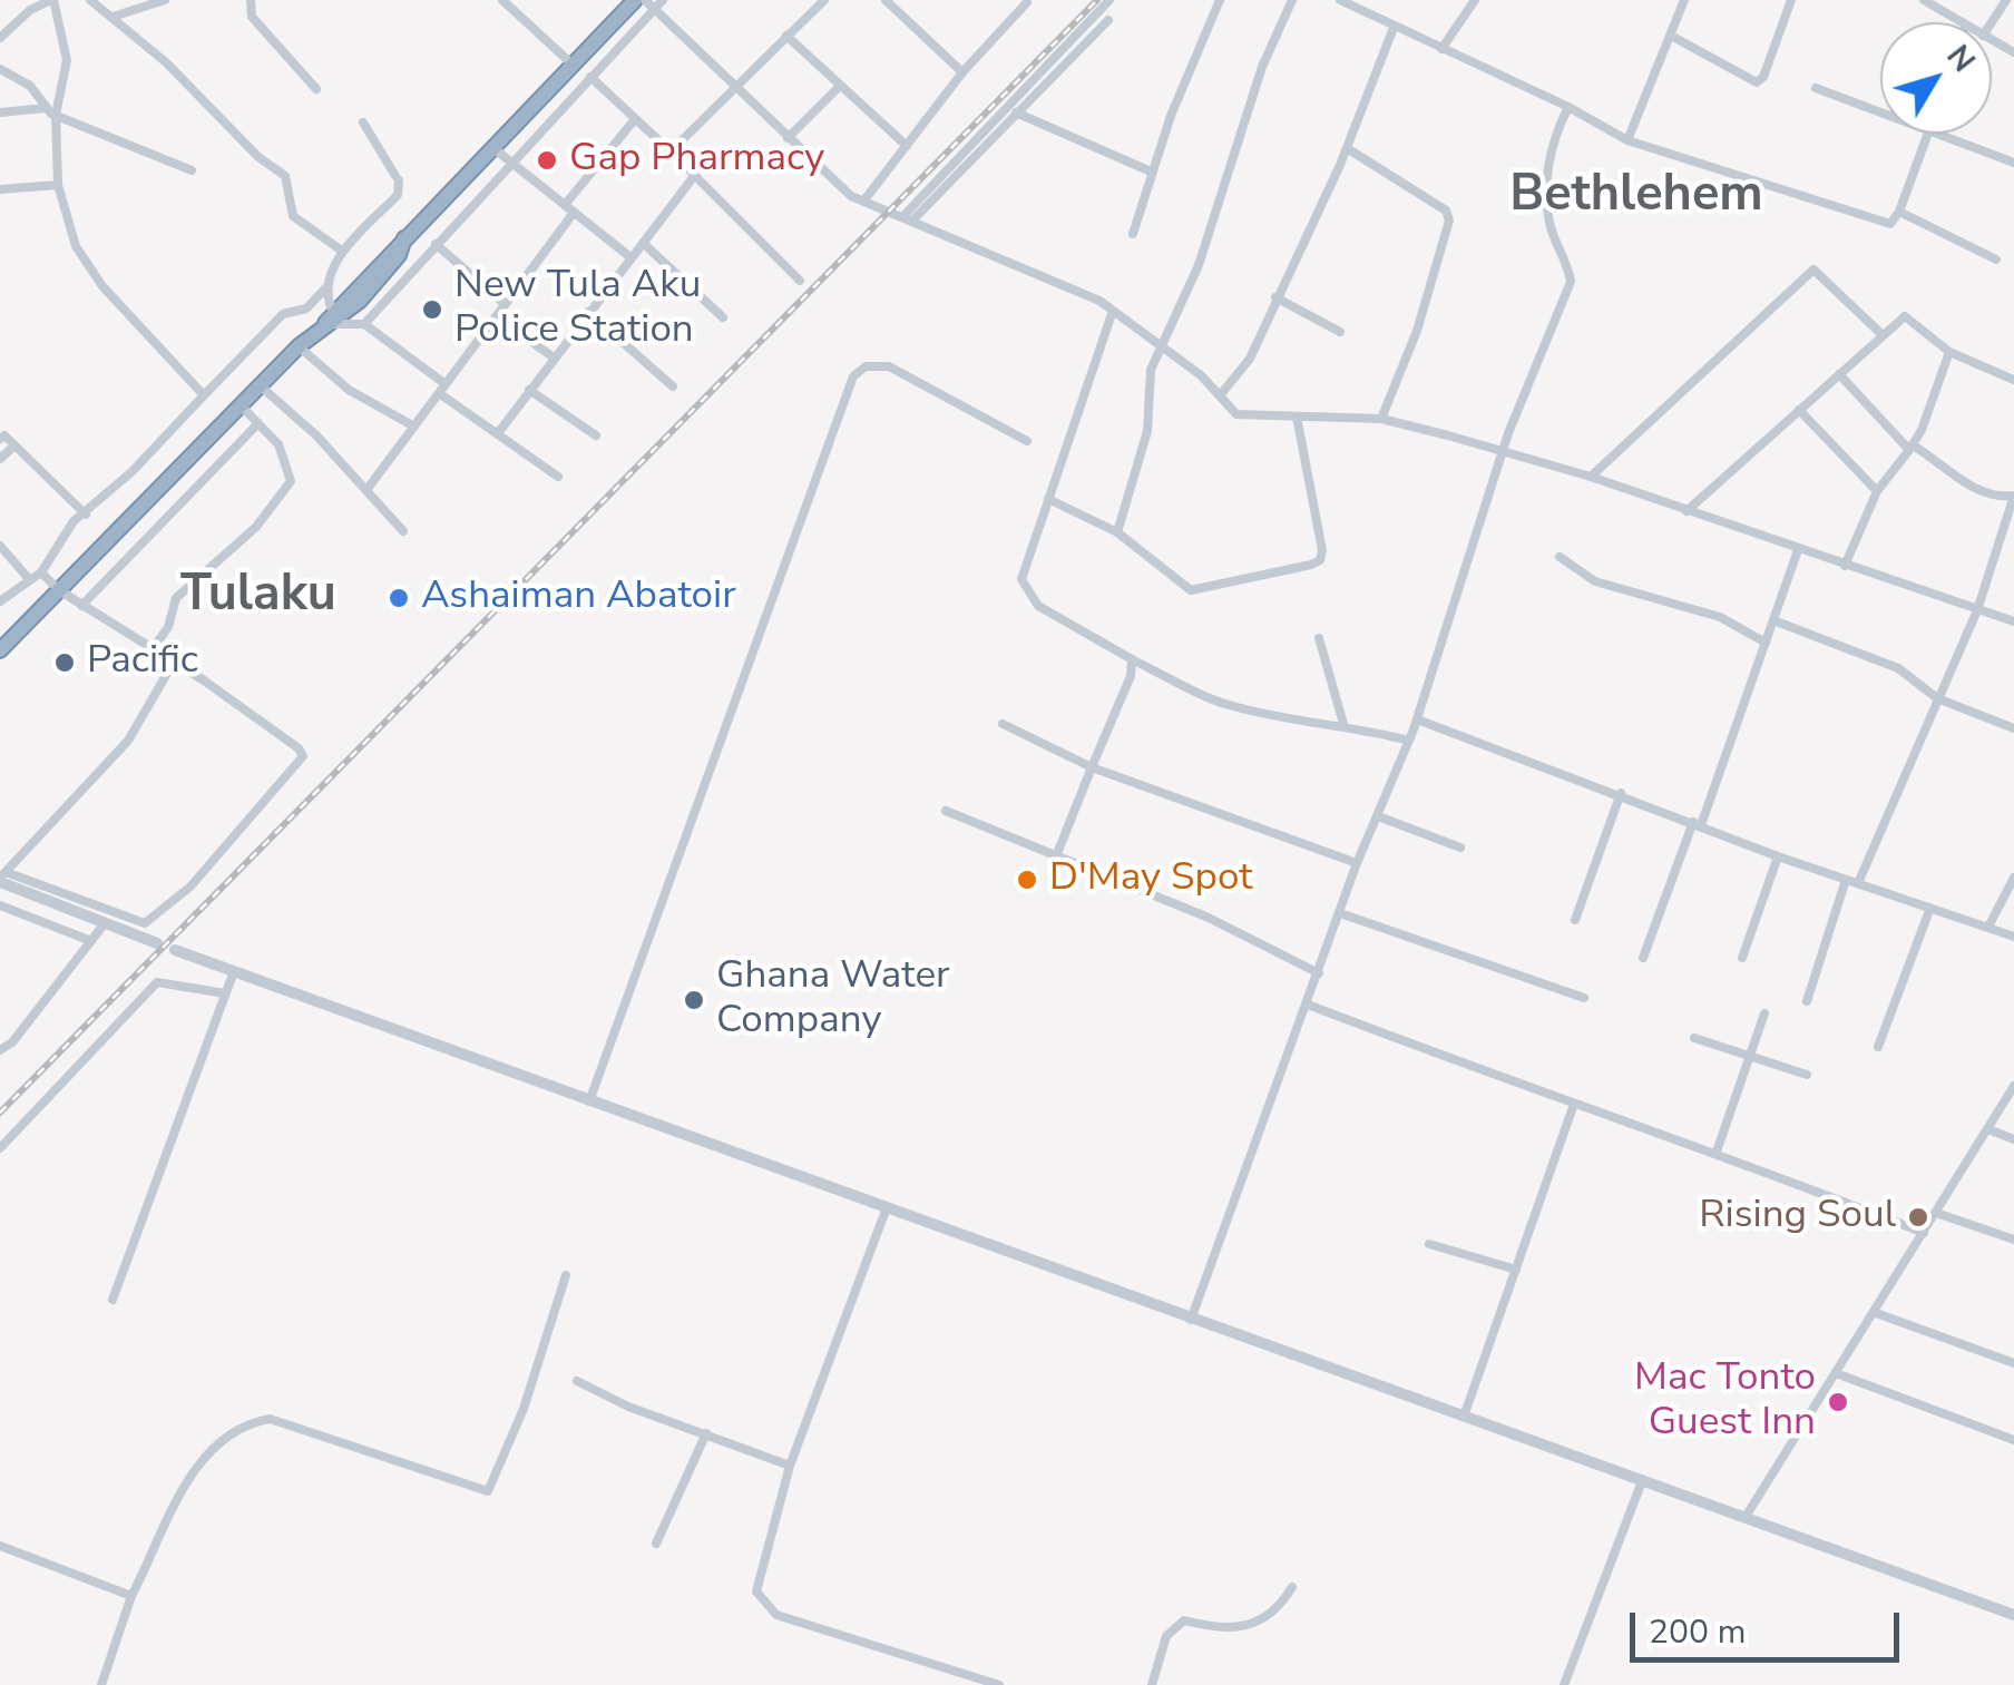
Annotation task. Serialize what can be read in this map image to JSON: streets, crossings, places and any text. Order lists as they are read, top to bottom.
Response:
{
  "districts": ["Bethlehem", "Tulaku"],
  "places": [
    "Gap Pharmacy",
    "New Tula Aku Police Station",
    "Ashaiman Abatoir",
    "Pacific",
    "D'May Spot",
    "Ghana Water Company",
    "Rising Soul",
    "Mac Tonto Guest Inn"
  ],
  "scale_bar": "200 m",
  "north": "top right"
}
